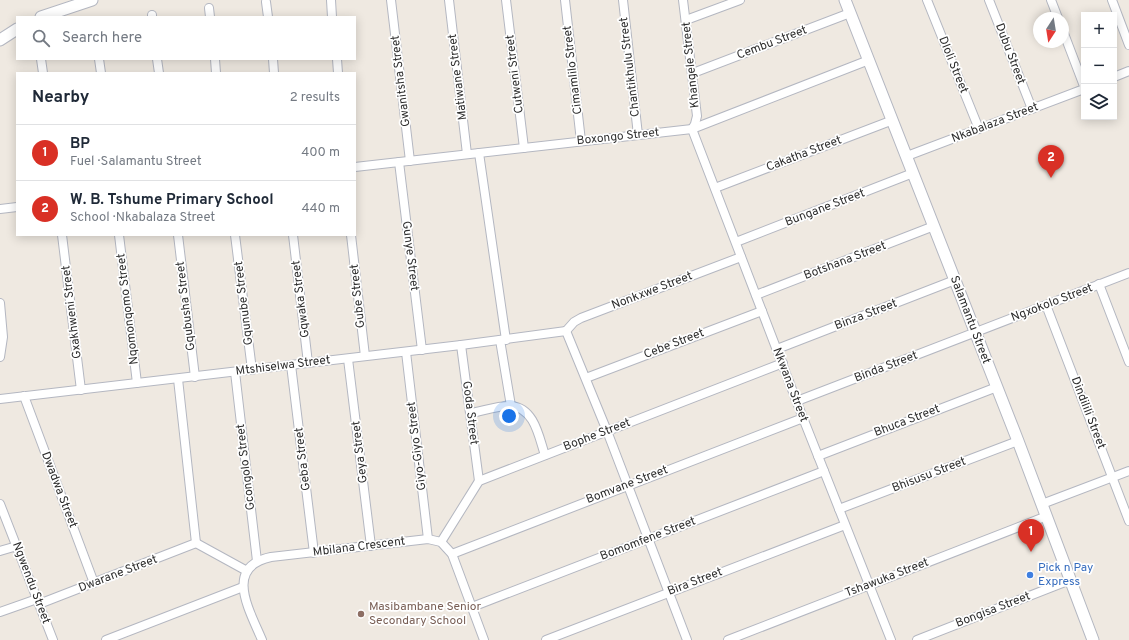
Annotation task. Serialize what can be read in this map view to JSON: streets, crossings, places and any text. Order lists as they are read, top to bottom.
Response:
{
  "streets": {
    "street": [
      "Cembu Street",
      "Dubu Street",
      "Khangele Street",
      "Dloli Street",
      "Chantikhulu Street",
      "Cimamlilo Street",
      "Cutweni Street",
      "Matiwane Street",
      "Gwanitsha Street",
      "Nkabalaza Street",
      "Boxongo Street",
      "Cakatha Street",
      "Bungane Street",
      "Gunye Street",
      "Botshana Street",
      "Nonkxwe Street",
      "Gube Street",
      "Gqwaka Street",
      "Gqunube Street",
      "Ngxokolo Street",
      "Gqubusha Street",
      "Nqomonqomo Street",
      "Gxakhweni Street",
      "Binza Street",
      "Salamantu Street",
      "Cebe Street",
      "Mtshiselwa Street",
      "Binda Street",
      "Nkwana Street",
      "Goda Street",
      "Dindilili Street",
      "Bhuca Street",
      "Bophe Street",
      "Giyo-Giyo Street",
      "Geya Street",
      "Geba Street",
      "Gcongolo Street",
      "Bhisusu Street",
      "Bomvane Street",
      "Dwadwa Street",
      "Bomomfene Street",
      "Mbilana Crescent",
      "Dwarane Street",
      "Tshawuka Street",
      "Bira Street",
      "Ngwendu Street",
      "Bongisa Street"
    ]
  },
  "crossings": [
    ["Cembu Street", "Khangele Street"],
    ["Cembu Street", "Salamantu Street"],
    ["Dubu Street", "Nkabalaza Street"],
    ["Khangele Street", "Boxongo Street"],
    ["Khangele Street", "Nkwana Street"],
    ["Dloli Street", "Nkabalaza Street"],
    ["Chantikhulu Street", "Boxongo Street"],
    ["Cimamlilo Street", "Boxongo Street"],
    ["Cutweni Street", "Boxongo Street"],
    ["Matiwane Street", "Boxongo Street"],
    ["Gwanitsha Street", "Boxongo Street"],
    ["Nkabalaza Street", "Salamantu Street"],
    ["Boxongo Street", "Gunye Street"],
    ["Boxongo Street", "Salamantu Street"],
    ["Boxongo Street", "Nkwana Street"],
    ["Cakatha Street", "Salamantu Street"],
    ["Cakatha Street", "Nkwana Street"],
    ["Bungane Street", "Salamantu Street"],
    ["Bungane Street", "Nkwana Street"],
    ["Gunye Street", "Mtshiselwa Street"],
    ["Botshana Street", "Salamantu Street"],
    ["Botshana Street", "Nkwana Street"],
    ["Nonkxwe Street", "Mtshiselwa Street"],
    ["Nonkxwe Street", "Nkwana Street"],
    ["Gube Street", "Mtshiselwa Street"],
    ["Gqwaka Street", "Mtshiselwa Street"],
    ["Gqunube Street", "Mtshiselwa Street"],
    ["Ngxokolo Street", "Salamantu Street"],
    ["Ngxokolo Street", "Binda Street"],
    ["Ngxokolo Street", "Dindilili Street"],
    ["Gqubusha Street", "Mtshiselwa Street"],
    ["Nqomonqomo Street", "Mtshiselwa Street"],
    ["Gxakhweni Street", "Mtshiselwa Street"],
    ["Binza Street", "Salamantu Street"],
    ["Binza Street", "Nkwana Street"],
    ["Salamantu Street", "Binda Street"],
    ["Salamantu Street", "Bhuca Street"],
    ["Salamantu Street", "Bhisusu Street"],
    ["Salamantu Street", "Tshawuka Street"],
    ["Salamantu Street", "Bongisa Street"],
    ["Cebe Street", "Nkwana Street"],
    ["Mtshiselwa Street", "Goda Street"],
    ["Mtshiselwa Street", "Giyo-Giyo Street"],
    ["Mtshiselwa Street", "Geya Street"],
    ["Mtshiselwa Street", "Geba Street"],
    ["Mtshiselwa Street", "Gcongolo Street"],
    ["Mtshiselwa Street", "Dwadwa Street"],
    ["Binda Street", "Nkwana Street"],
    ["Nkwana Street", "Bhuca Street"],
    ["Nkwana Street", "Bophe Street"],
    ["Nkwana Street", "Bhisusu Street"],
    ["Nkwana Street", "Bomvane Street"],
    ["Nkwana Street", "Bomomfene Street"],
    ["Nkwana Street", "Tshawuka Street"],
    ["Nkwana Street", "Bira Street"],
    ["Goda Street", "Bophe Street"],
    ["Giyo-Giyo Street", "Mbilana Crescent"],
    ["Geya Street", "Mbilana Crescent"],
    ["Geba Street", "Mbilana Crescent"],
    ["Gcongolo Street", "Mbilana Crescent"],
    ["Dwadwa Street", "Dwarane Street"],
    ["Dwarane Street", "Ngwendu Street"]
  ],
  "places": ["Pick n Pay Express", "Masibambane Senior Secondary School"],
  "north": "bottom",
  "page": {
    "map_buttons": ["+", "−"],
    "search": "Search here",
    "heading": ["Nearby", "2 results"],
    "list": [
      {
        "mark": "1",
        "name": "BP",
        "note": "Fuel · Salamantu Street",
        "value": "400 m"
      },
      {
        "mark": "2",
        "name": "W. B. Tshume Primary School",
        "note": "School · Nkabalaza Street",
        "value": "440 m"
      }
    ],
    "pins": ["2", "1"]
  }
}
